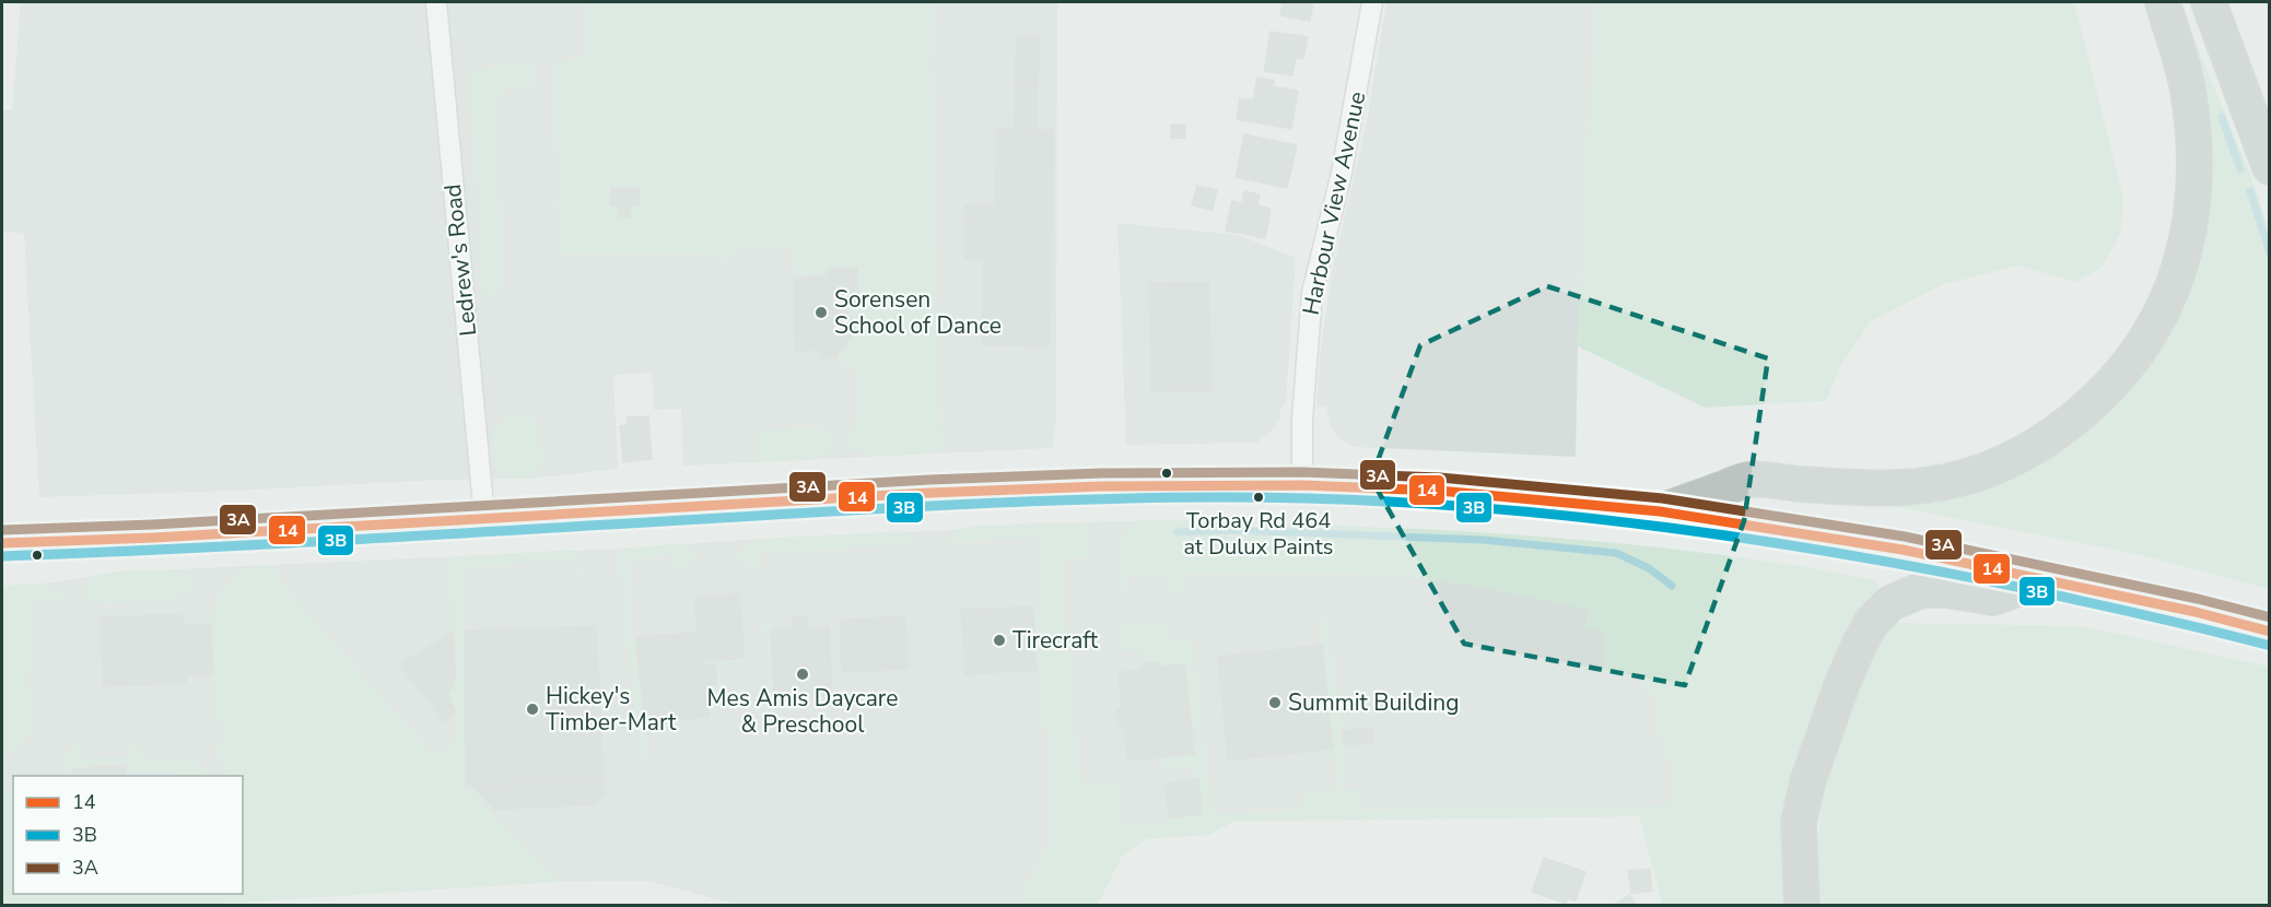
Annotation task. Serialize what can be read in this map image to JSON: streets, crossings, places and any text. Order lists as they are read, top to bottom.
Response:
{
  "streets": {
    "street": ["Harbour View Avenue", "Ledrew's Road"]
  },
  "places": [
    "Sorensen School of Dance",
    "Torbay Rd 464 at Dulux Paints",
    "Tirecraft",
    "Mes Amis Daycare & Preschool",
    "Summit Building",
    "Hickey's Timber-Mart"
  ],
  "lines": ["transit line 3A", "transit line 14", "transit line 3B"],
  "legend": ["14", "3B", "3A"]
}
